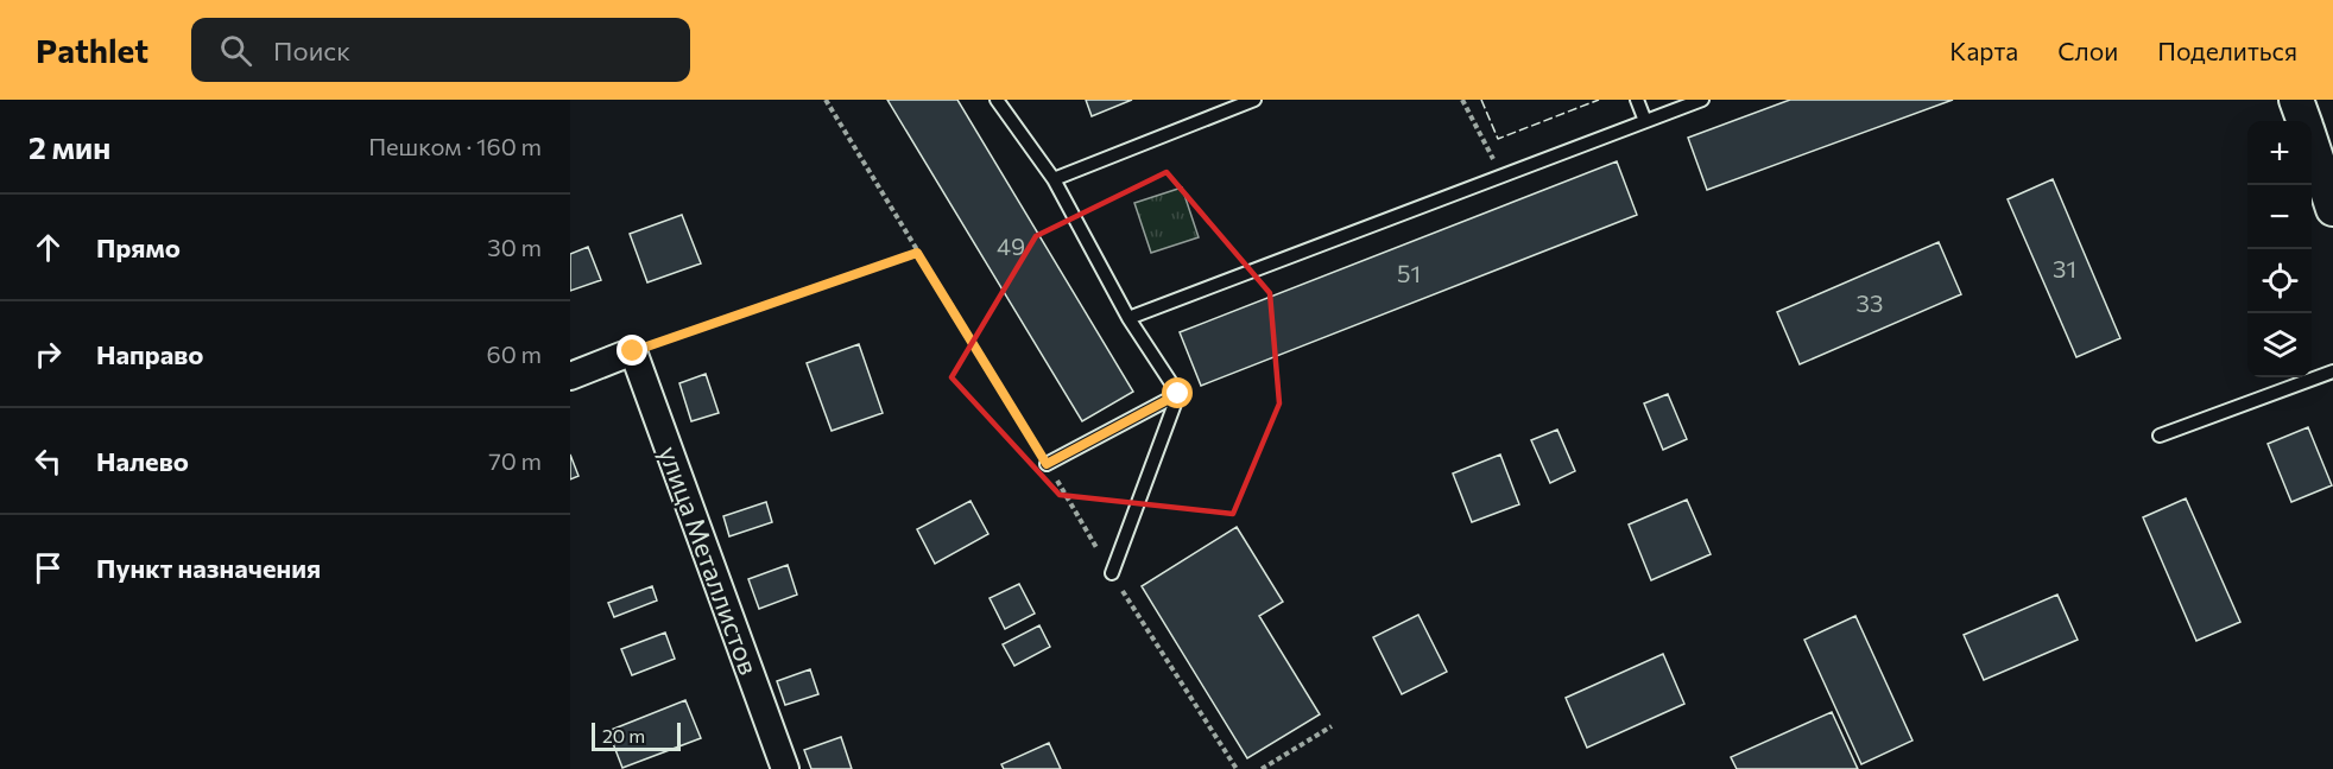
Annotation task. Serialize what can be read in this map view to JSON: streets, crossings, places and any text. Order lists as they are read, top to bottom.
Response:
{
  "streets": {
    "street": ["улица Металлистов"]
  },
  "house_numbers": [
    "49",
    "31",
    "51",
    "33"
  ],
  "scale_bar": "20 m",
  "page": {
    "header": "Pathlet",
    "search": "Поиск",
    "nav": ["Карта", "Слои", "Поделиться"],
    "heading": ["2 мин", "Пешком · 160 m"],
    "map_buttons": ["+", "−"],
    "list": [
      ["Прямо", "30 m"],
      ["Направо", "60 m"],
      ["Налево", "70 m"],
      "Пункт назначения"
    ],
    "scale": "20 m"
  }
}
